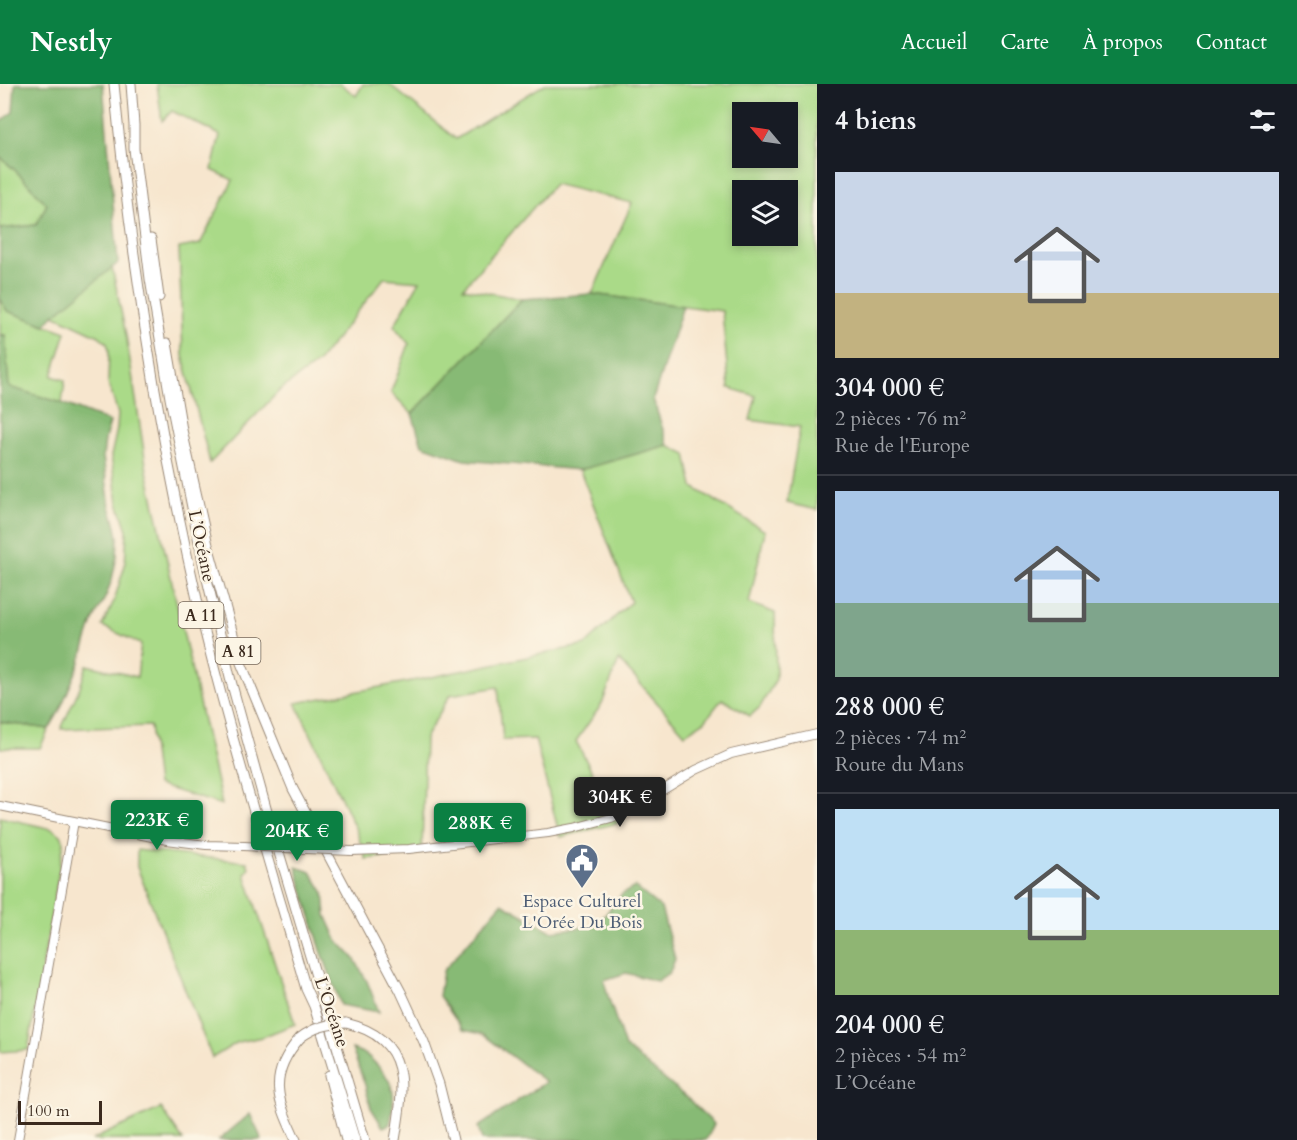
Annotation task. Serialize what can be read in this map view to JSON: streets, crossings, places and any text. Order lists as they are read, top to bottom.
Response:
{
  "streets": {
    "highway": ["L’Océane", "A 11", "A 81"]
  },
  "crossings": [
    ["L’Océane", "A 81"]
  ],
  "places": {
    "public building": ["Espace Culturel L'Orée Du Bois"]
  },
  "scale_bar": "100 m",
  "north": "top left",
  "page": {
    "header": "Nestly",
    "nav": [
      "Accueil",
      "Carte",
      "À propos",
      "Contact"
    ],
    "heading": "4 biens",
    "list": [
      {
        "name": "304 000 €",
        "note": "2 pièces · 76 m² · Rue de l'Europe"
      },
      {
        "name": "288 000 €",
        "note": "2 pièces · 74 m² · Route du Mans"
      },
      {
        "name": "204 000 €",
        "note": "2 pièces · 54 m² · L’Océane"
      }
    ],
    "price": [
      "304K €",
      "223K €",
      "288K €",
      "204K €"
    ],
    "scale": "100 m"
  }
}
